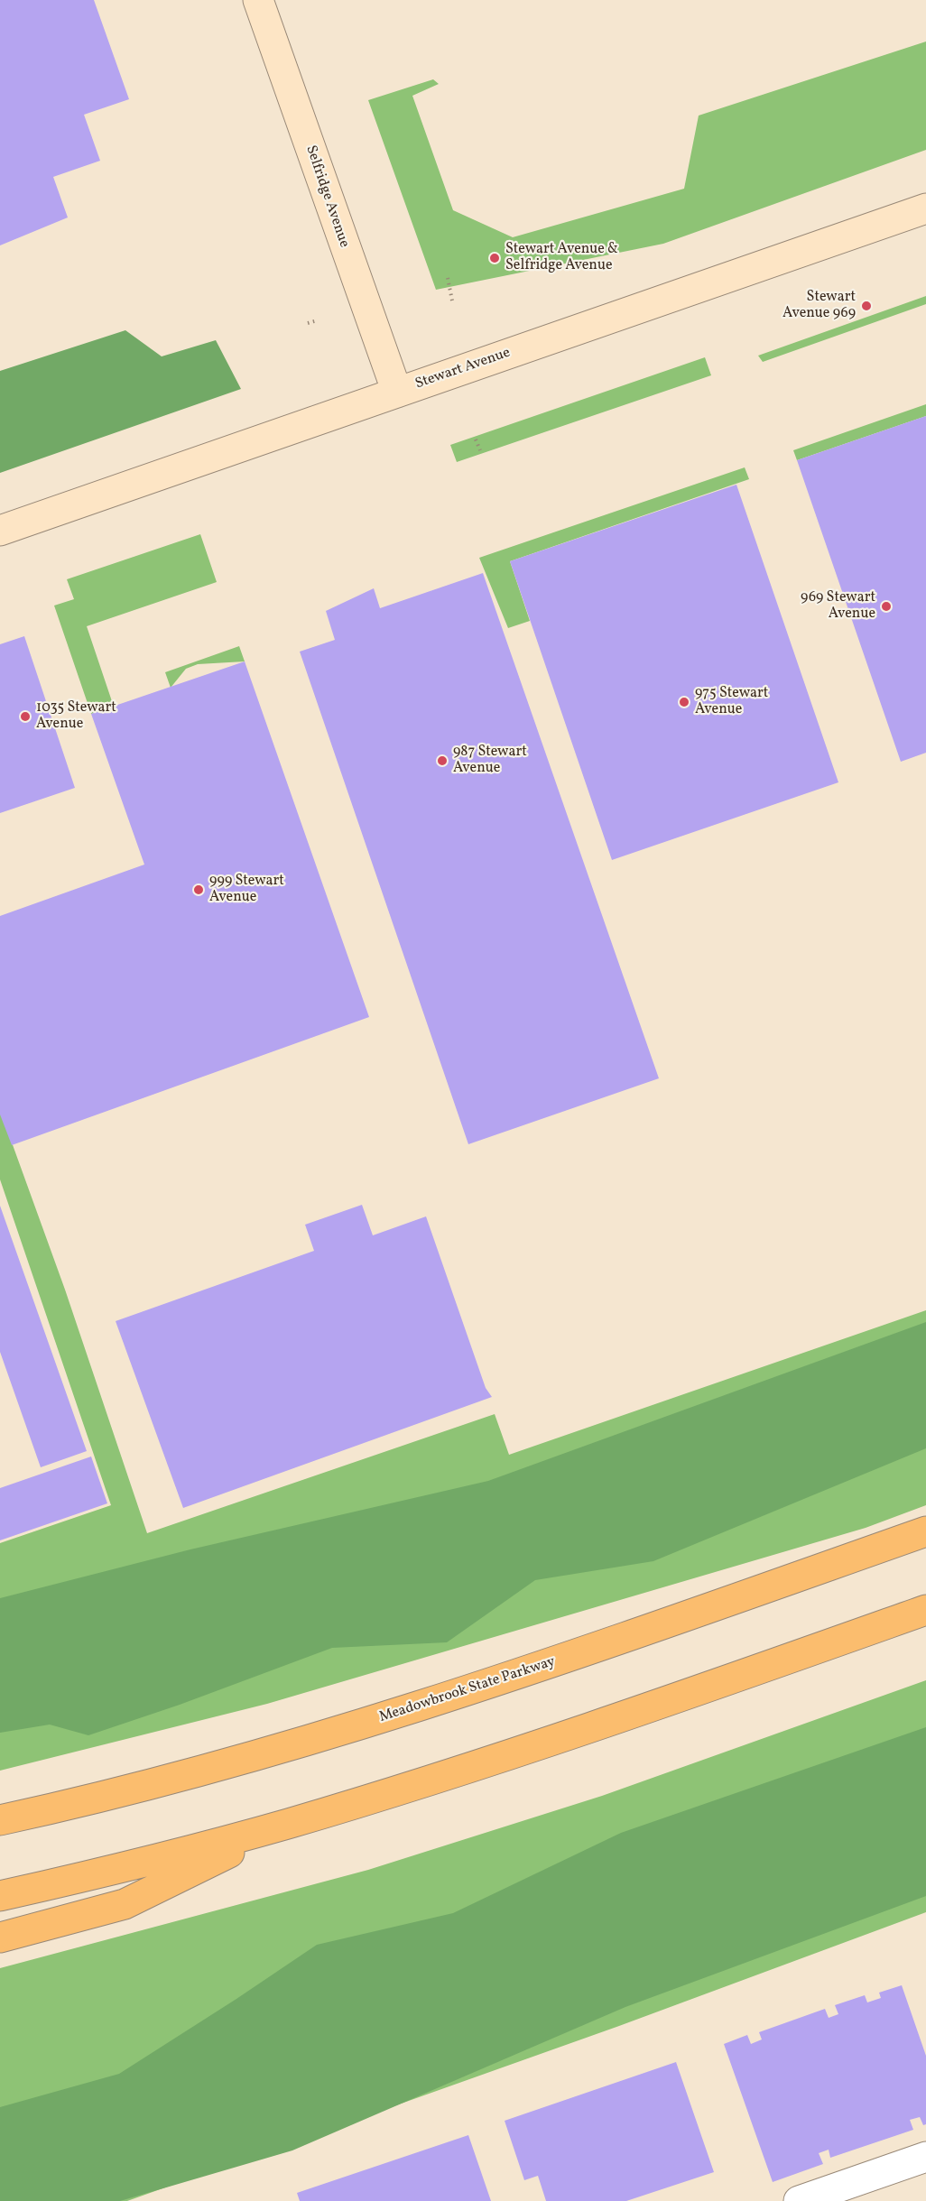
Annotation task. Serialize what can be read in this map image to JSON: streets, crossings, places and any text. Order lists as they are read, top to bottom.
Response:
{
  "streets": {
    "highway": ["Meadowbrook State Parkway"],
    "main road": ["Selfridge Avenue", "Stewart Avenue"]
  },
  "crossings": [
    ["Selfridge Avenue", "Stewart Avenue"]
  ],
  "places": [
    "Stewart Avenue & Selfridge Avenue",
    "Stewart Avenue 969",
    "969 Stewart Avenue",
    "975 Stewart Avenue",
    "1035 Stewart Avenue",
    "987 Stewart Avenue",
    "999 Stewart Avenue"
  ]
}
